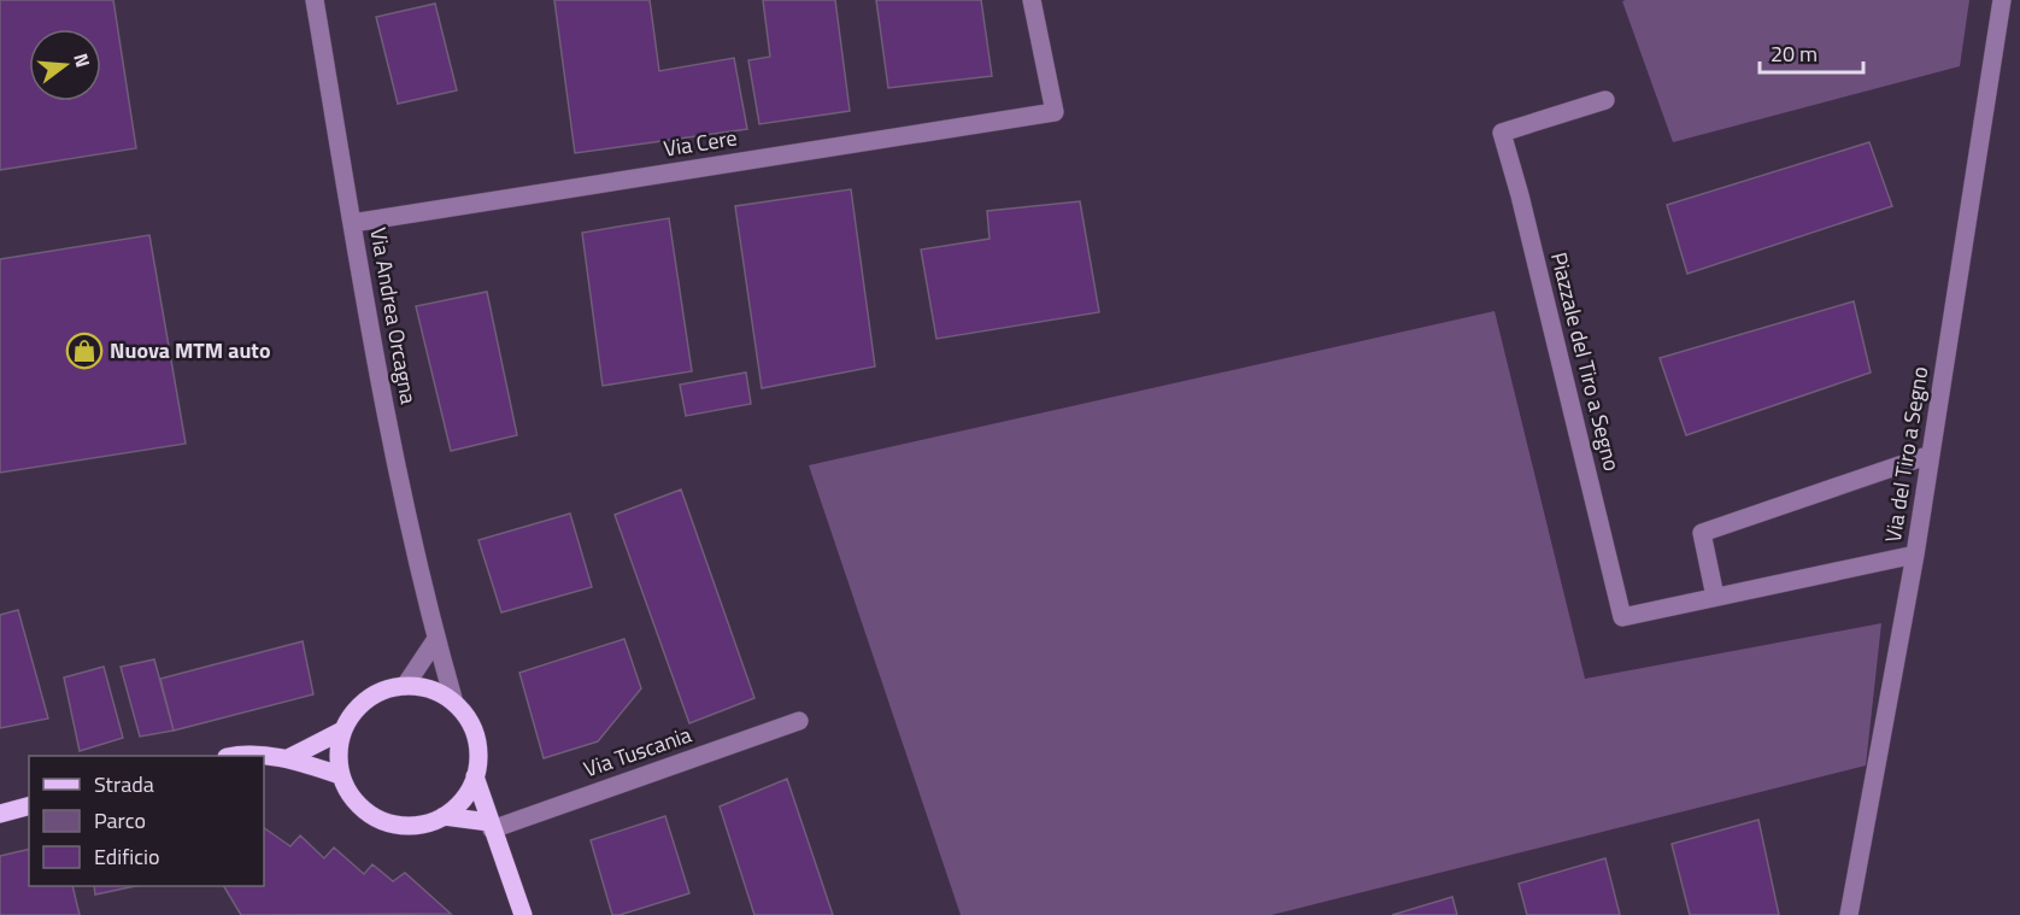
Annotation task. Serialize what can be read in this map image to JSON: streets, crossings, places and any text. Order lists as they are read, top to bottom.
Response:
{
  "streets": {
    "street": [
      "Via Cere",
      "Via Andrea Orcagna",
      "Piazzale del Tiro a Segno",
      "Via del Tiro a Segno",
      "Via Tuscania"
    ]
  },
  "crossings": [
    ["Via Cere", "Via Andrea Orcagna"],
    ["Piazzale del Tiro a Segno", "Via del Tiro a Segno"]
  ],
  "places": {
    "shop": ["Nuova MTM auto"]
  },
  "legend": ["Strada", "Parco", "Edificio"],
  "scale_bar": "20 m",
  "north": "right"
}
